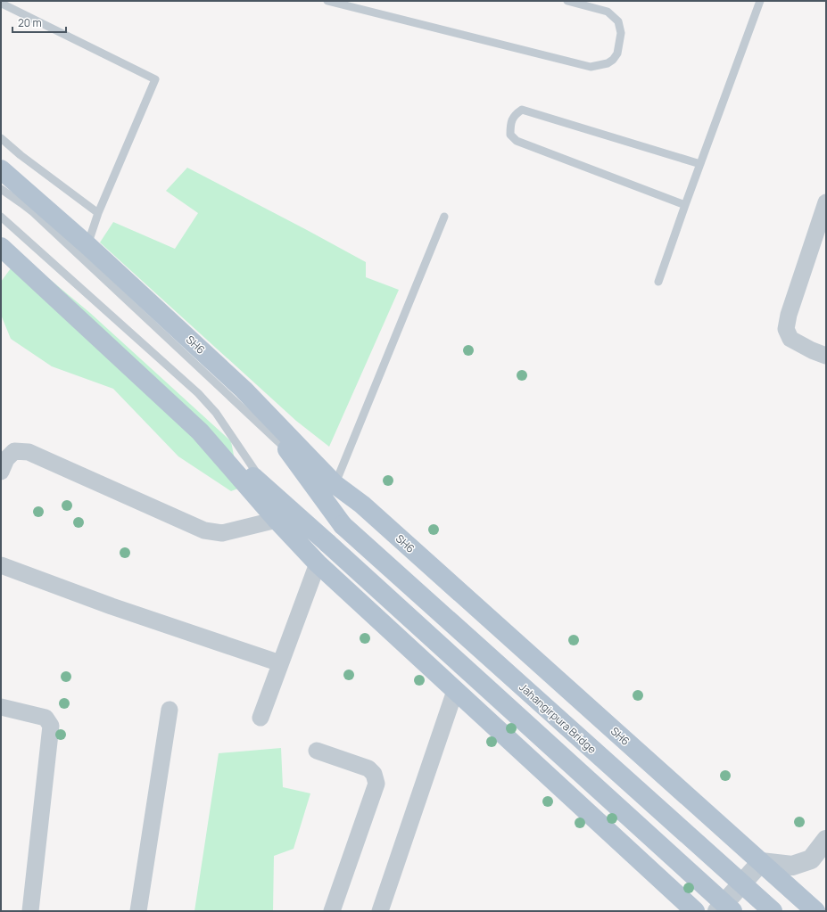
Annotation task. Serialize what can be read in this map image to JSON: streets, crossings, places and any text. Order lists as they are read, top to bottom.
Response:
{
  "streets": {
    "main road": ["SH6", "Jahangirpura Bridge"]
  },
  "crossings": [
    ["SH6", "Jahangirpura Bridge"]
  ],
  "scale_bar": "20 m"
}
